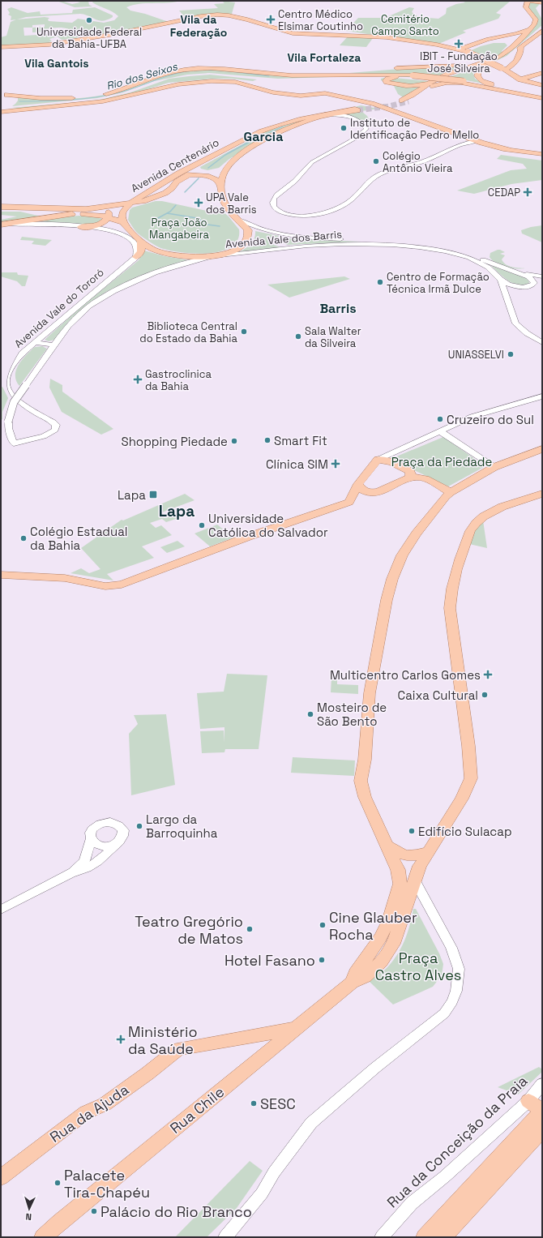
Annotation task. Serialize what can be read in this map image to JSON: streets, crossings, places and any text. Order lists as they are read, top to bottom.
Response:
{
  "streets": {
    "main road": ["Avenida Centenário", "Rua Chile", "Rua da Ajuda"],
    "street": ["Avenida Vale dos Barris", "Avenida Vale do Tororó", "Rua da Conceição da Praia"]
  },
  "crossings": [
    ["Avenida Vale dos Barris", "Avenida Vale do Tororó"],
    ["Rua Chile", "Rua da Ajuda"]
  ],
  "districts": [
    "Vila da Federação",
    "Vila Fortaleza",
    "Vila Gantois",
    "Garcia",
    "Barris",
    "Lapa"
  ],
  "water": ["Rio dos Seixos"],
  "parks": [
    "Cemitério Campo Santo",
    "Praça João Mangabeira",
    "Praça da Piedade",
    "Praça Castro Alves"
  ],
  "places": {
    "health": [
      "Centro Médico Elsimar Coutinho",
      "IBIT - Fundação José Silveira",
      "CEDAP",
      "UPA Vale dos Barris",
      "Gastroclinica da Bahia",
      "Clínica SIM",
      "Multicentro Carlos Gomes",
      "Ministério da Saúde"
    ],
    "other": [
      "Universidade Federal da Bahia-UFBA",
      "Instituto de Identificação Pedro Mello",
      "Colégio Antônio Vieira",
      "Centro de Formação Técnica Irmã Dulce",
      "Biblioteca Central do Estado da Bahia",
      "Sala Walter da Silveira",
      "UNIASSELVI",
      "Cruzeiro do Sul",
      "Smart Fit",
      "Shopping Piedade",
      "Universidade Católica do Salvador",
      "Colégio Estadual da Bahia",
      "Caixa Cultural",
      "Mosteiro de São Bento",
      "Largo da Barroquinha",
      "Edifício Sulacap",
      "Cine Glauber Rocha",
      "Teatro Gregório de Matos",
      "Hotel Fasano",
      "SESC",
      "Palacete Tira-Chapéu",
      "Palácio do Rio Branco"
    ],
    "transit": ["Lapa"]
  },
  "north": "bottom"
}
